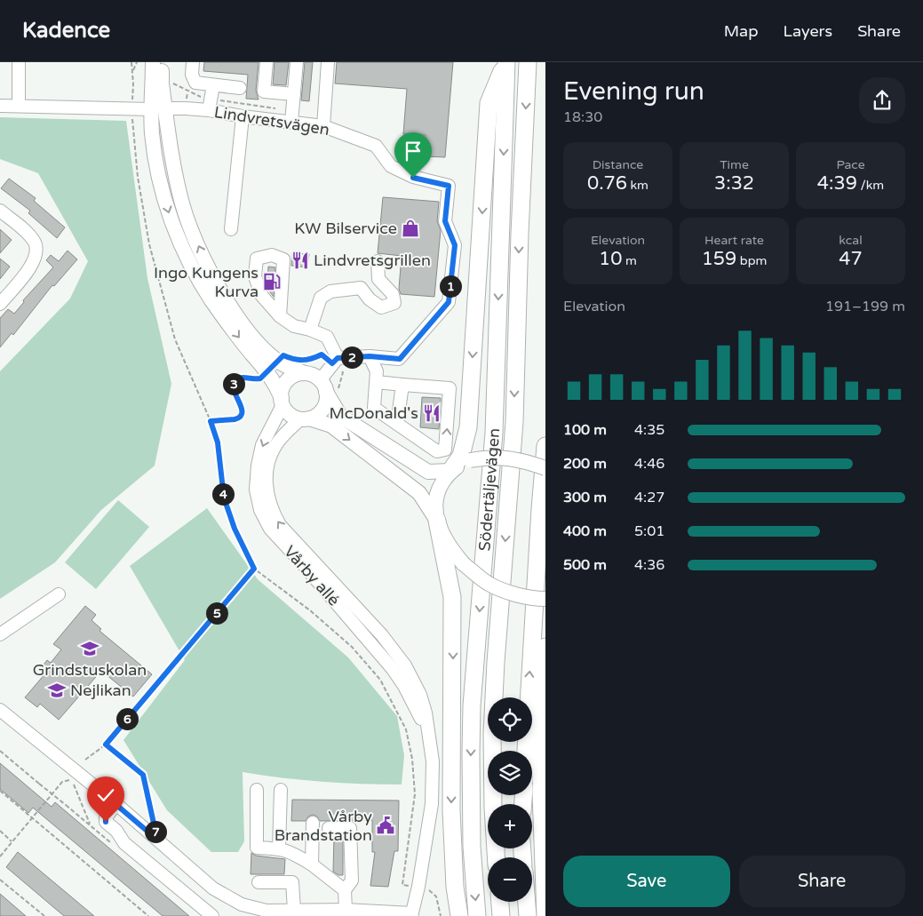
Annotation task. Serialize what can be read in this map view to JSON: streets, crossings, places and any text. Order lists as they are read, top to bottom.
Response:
{
  "streets": {
    "highway": ["Södertäljevägen"],
    "street": ["Lindvretsvägen", "Vårby allé"]
  },
  "places": {
    "shop": ["KW Bilservice"],
    "restaurant": ["Lindvretsgrillen", "McDonald's"],
    "fuel station": ["Ingo Kungens Kurva"],
    "school or university": ["Grindstuskolan", "Nejlikan"],
    "public building": ["Vårby Brandstation"]
  },
  "page": {
    "header": "Kadence",
    "nav": ["Map", "Layers", "Share"],
    "heading": ["Evening run", "18:30"],
    "stats": [
      ["Distance", "0.76 km"],
      ["Time", "3:32"],
      ["Pace", "4:39 /km"],
      ["Elevation", "10 m"],
      ["Heart rate", "159 bpm"],
      ["kcal", "47"]
    ],
    "pins": [
      "1",
      "2",
      "3",
      "4",
      "5",
      "6",
      "7"
    ],
    "chart": ["Elevation", "191–199 m"],
    "list": [
      {
        "name": "100 m",
        "note": "4:35"
      },
      {
        "name": "200 m",
        "note": "4:46"
      },
      {
        "name": "300 m",
        "note": "4:27"
      },
      {
        "name": "400 m",
        "note": "5:01"
      },
      {
        "name": "500 m",
        "note": "4:36"
      }
    ],
    "map_buttons": ["+", "−"],
    "buttons": ["Save", "Share"]
  }
}
